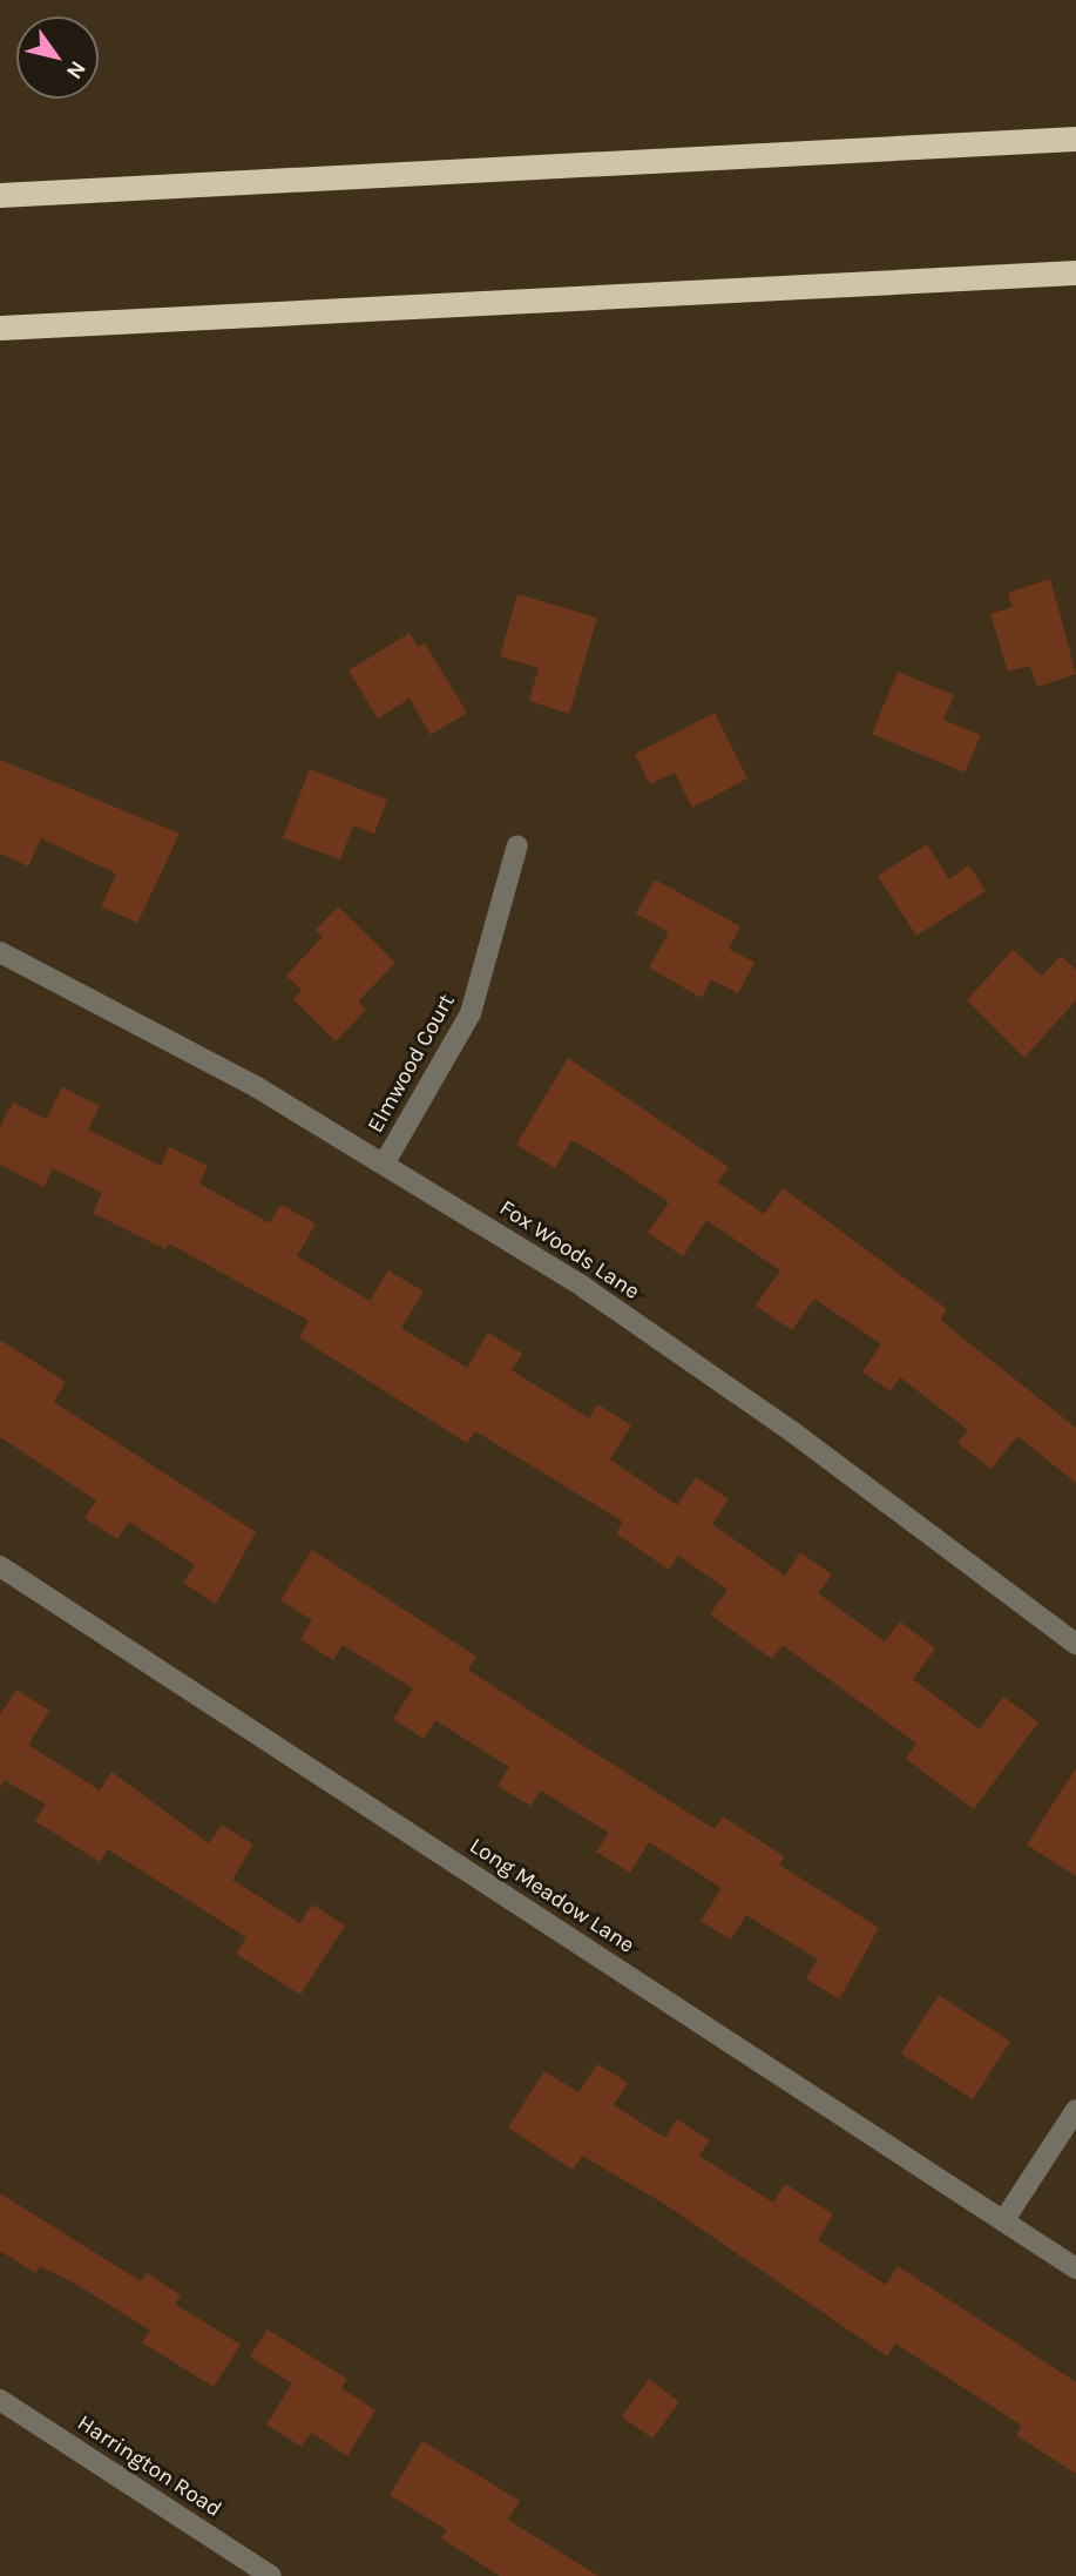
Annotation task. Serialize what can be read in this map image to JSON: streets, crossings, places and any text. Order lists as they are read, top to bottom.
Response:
{
  "streets": {
    "street": [
      "Elmwood Court",
      "Fox Woods Lane",
      "Long Meadow Lane",
      "Harrington Road"
    ]
  },
  "crossings": [
    ["Elmwood Court", "Fox Woods Lane"]
  ],
  "north": "bottom right"
}
